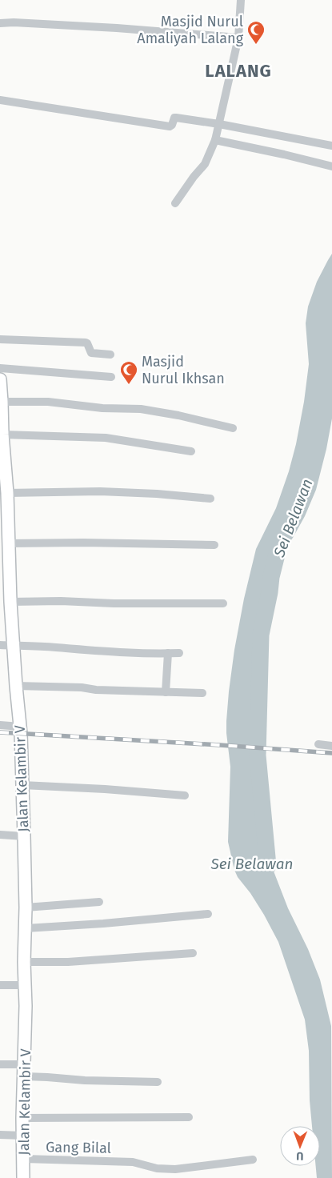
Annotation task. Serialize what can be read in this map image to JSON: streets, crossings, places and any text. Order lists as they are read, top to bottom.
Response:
{
  "streets": {
    "main road": ["Jalan Kelambir V"],
    "street": ["Gang Bilal"]
  },
  "crossings": [
    ["Jalan Kelambir V", "Gang Bilal"]
  ],
  "districts": ["LALANG"],
  "water": ["Sei Belawan"],
  "places": {
    "mosque": ["Masjid Nurul Amaliyah Lalang", "Masjid Nurul Ikhsan"]
  },
  "north": "bottom"
}
